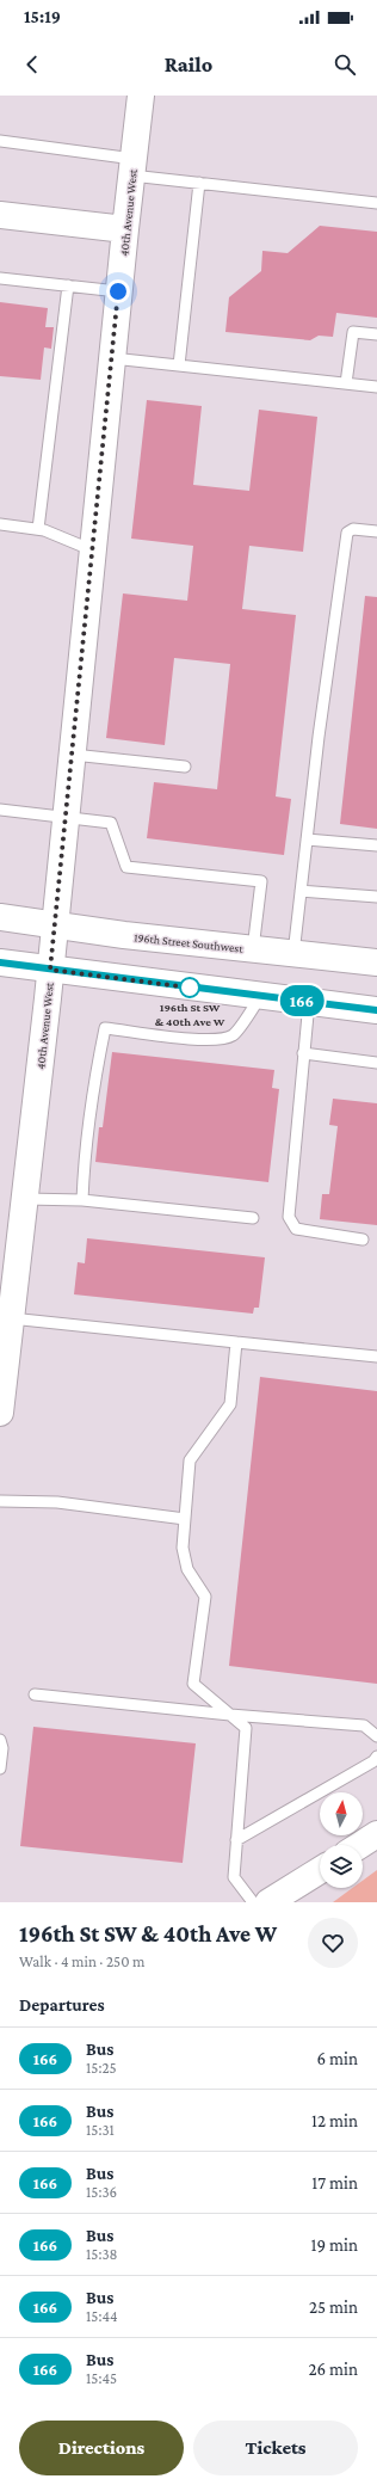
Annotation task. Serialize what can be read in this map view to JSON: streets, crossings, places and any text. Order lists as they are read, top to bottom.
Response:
{
  "streets": {
    "street": ["40th Avenue West", "196th Street Southwest"]
  },
  "crossings": [
    ["40th Avenue West", "196th Street Southwest"]
  ],
  "places": ["196th St SW & 40th Ave W"],
  "lines": ["bus line 166"],
  "north": "top",
  "page": {
    "status": "15:19",
    "header": "Railo",
    "on_map": "166",
    "heading": [
      ["196th St SW & 40th Ave W", "Walk · 4 min · 250 m"],
      "Departures"
    ],
    "list": [
      {
        "mark": "166",
        "name": "Bus",
        "note": "15:25",
        "value": "6 min"
      },
      {
        "mark": "166",
        "name": "Bus",
        "note": "15:31",
        "value": "12 min"
      },
      {
        "mark": "166",
        "name": "Bus",
        "note": "15:36",
        "value": "17 min"
      },
      {
        "mark": "166",
        "name": "Bus",
        "note": "15:38",
        "value": "19 min"
      },
      {
        "mark": "166",
        "name": "Bus",
        "note": "15:44",
        "value": "25 min"
      },
      {
        "mark": "166",
        "name": "Bus",
        "note": "15:45",
        "value": "26 min"
      }
    ],
    "buttons": ["Directions", "Tickets"]
  }
}
